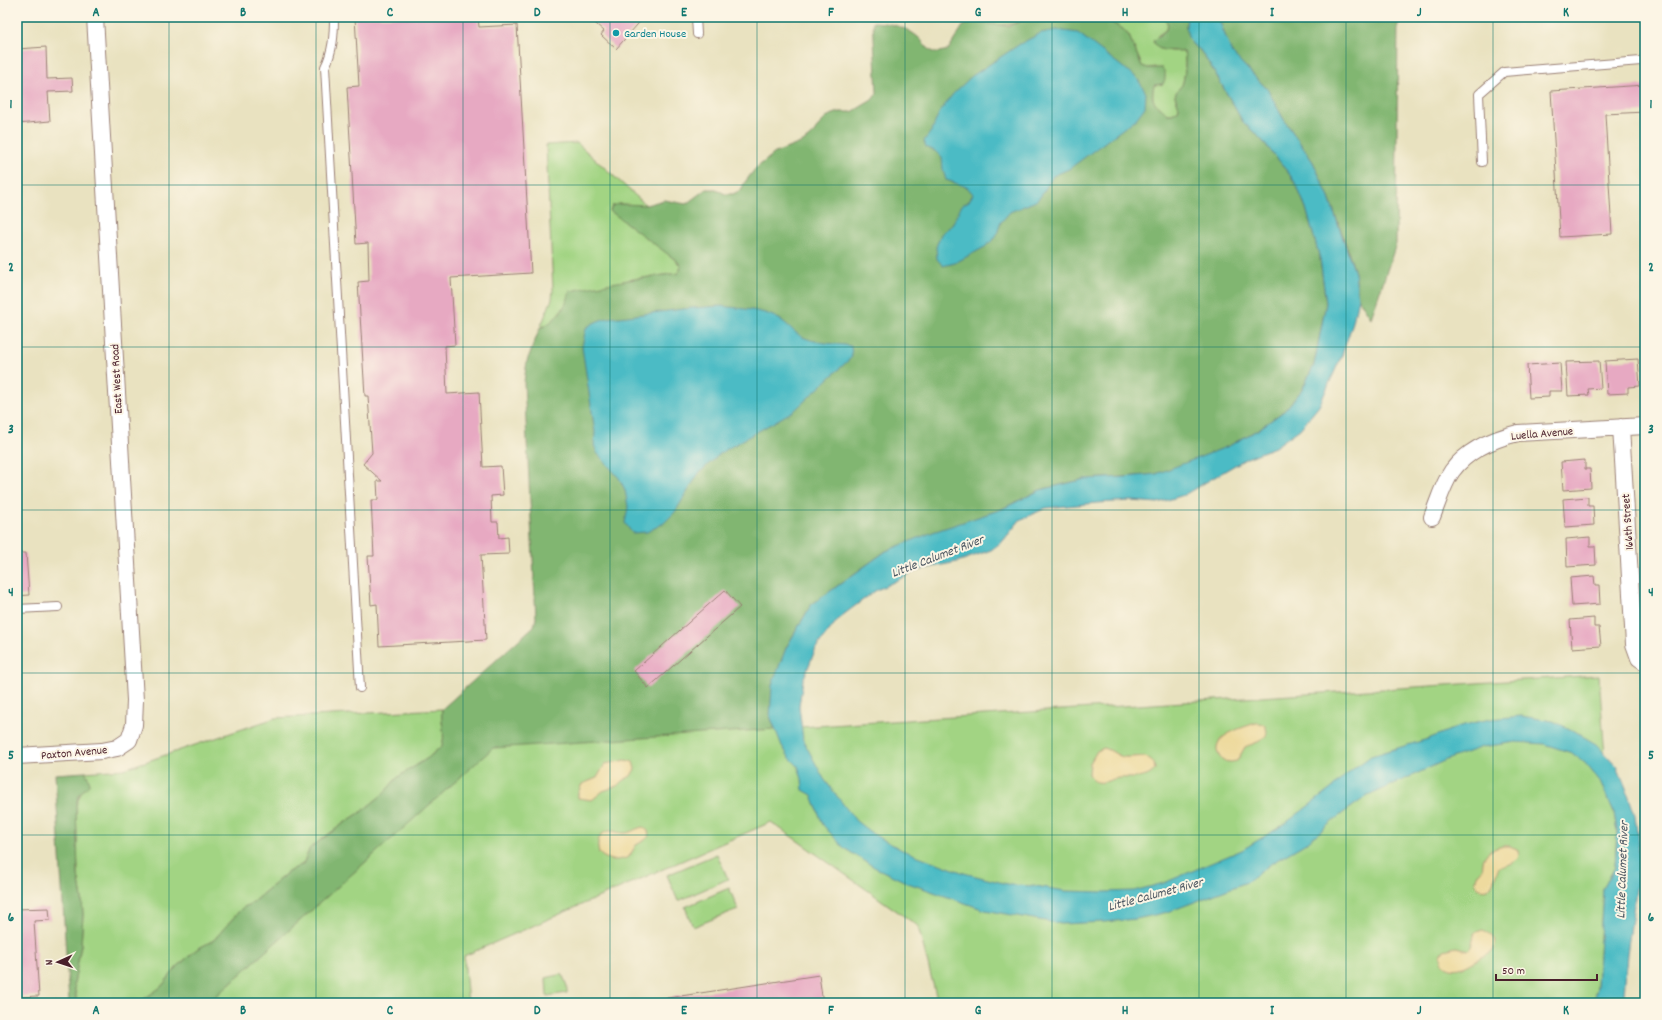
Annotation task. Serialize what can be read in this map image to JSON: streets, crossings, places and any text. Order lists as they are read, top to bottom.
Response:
{
  "streets": {
    "street": [
      "East West Road",
      "Luella Avenue",
      "166th Street",
      "Paxton Avenue"
    ]
  },
  "crossings": [
    ["East West Road", "Paxton Avenue"],
    ["Luella Avenue", "166th Street"]
  ],
  "water": ["Little Calumet River"],
  "places": ["Garden House"],
  "scale_bar": "50 m",
  "north": "left",
  "grid": {
    "columns": [
      "A",
      "B",
      "C",
      "D",
      "E",
      "F",
      "G",
      "H",
      "I",
      "J",
      "K"
    ],
    "rows": [
      "1",
      "2",
      "3",
      "4",
      "5",
      "6"
    ]
  }
}
